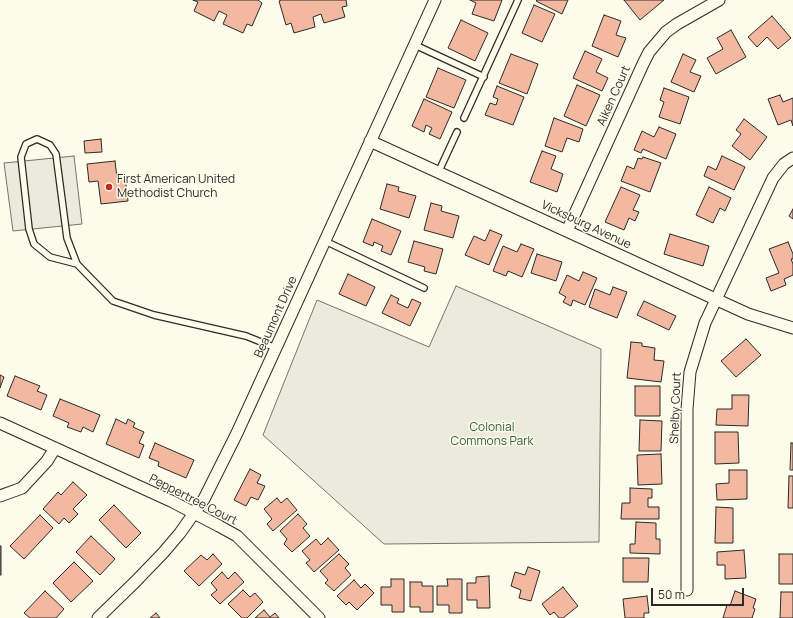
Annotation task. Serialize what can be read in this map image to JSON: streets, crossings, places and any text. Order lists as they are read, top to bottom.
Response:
{
  "streets": {
    "street": [
      "Aiken Court",
      "Vicksburg Avenue",
      "Beaumont Drive",
      "Shelby Court",
      "Peppertree Court"
    ]
  },
  "crossings": [
    ["Aiken Court", "Vicksburg Avenue"],
    ["Vicksburg Avenue", "Beaumont Drive"],
    ["Vicksburg Avenue", "Shelby Court"],
    ["Beaumont Drive", "Peppertree Court"]
  ],
  "parks": ["Colonial Commons Park"],
  "places": ["First American United Methodist Church"],
  "scale_bar": "50 m"
}
